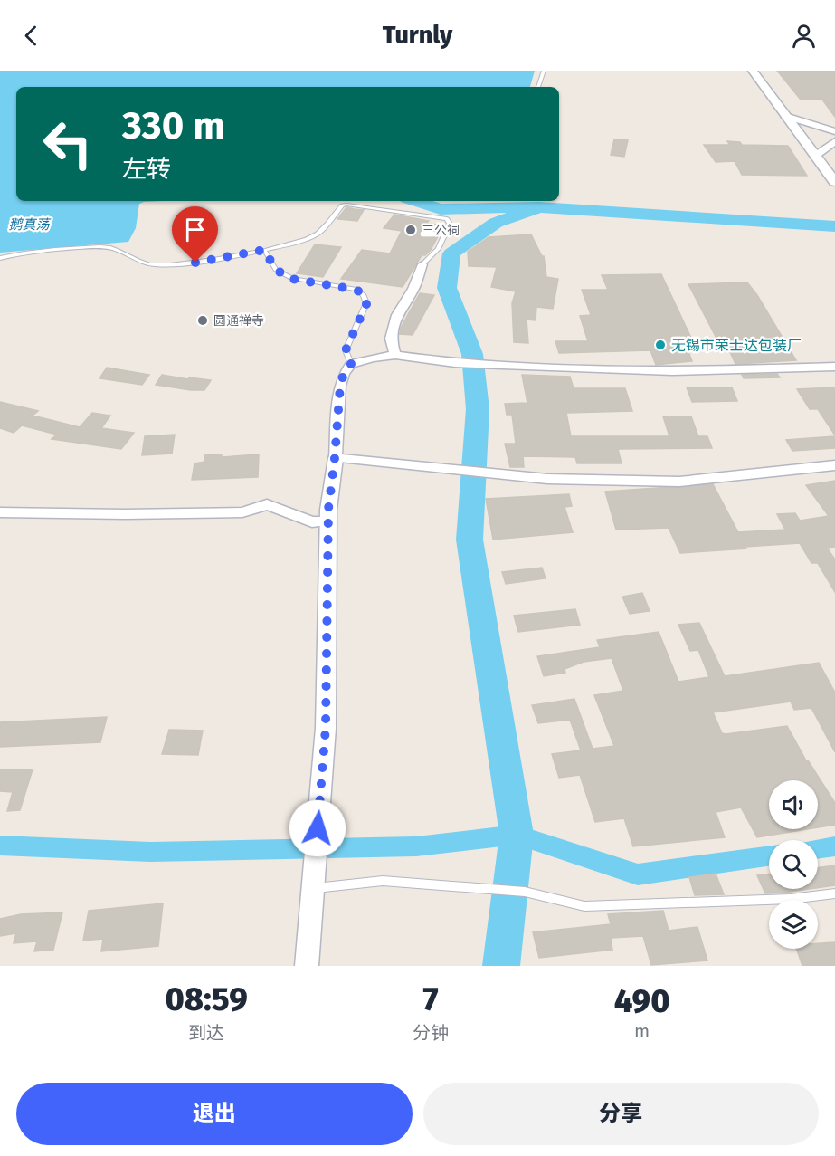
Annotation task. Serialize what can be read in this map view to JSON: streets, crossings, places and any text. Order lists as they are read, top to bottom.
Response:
{
  "water": ["鹅真荡"],
  "places": ["三公祠", "圆通禅寺", "无锡市荣士达包装厂"],
  "page": {
    "header": "Turnly",
    "turn": ["330 m", "左转"],
    "eta": [
      "08:59",
      "到达",
      "7",
      "分钟",
      "490",
      "m"
    ],
    "buttons": ["退出", "分享"]
  }
}
